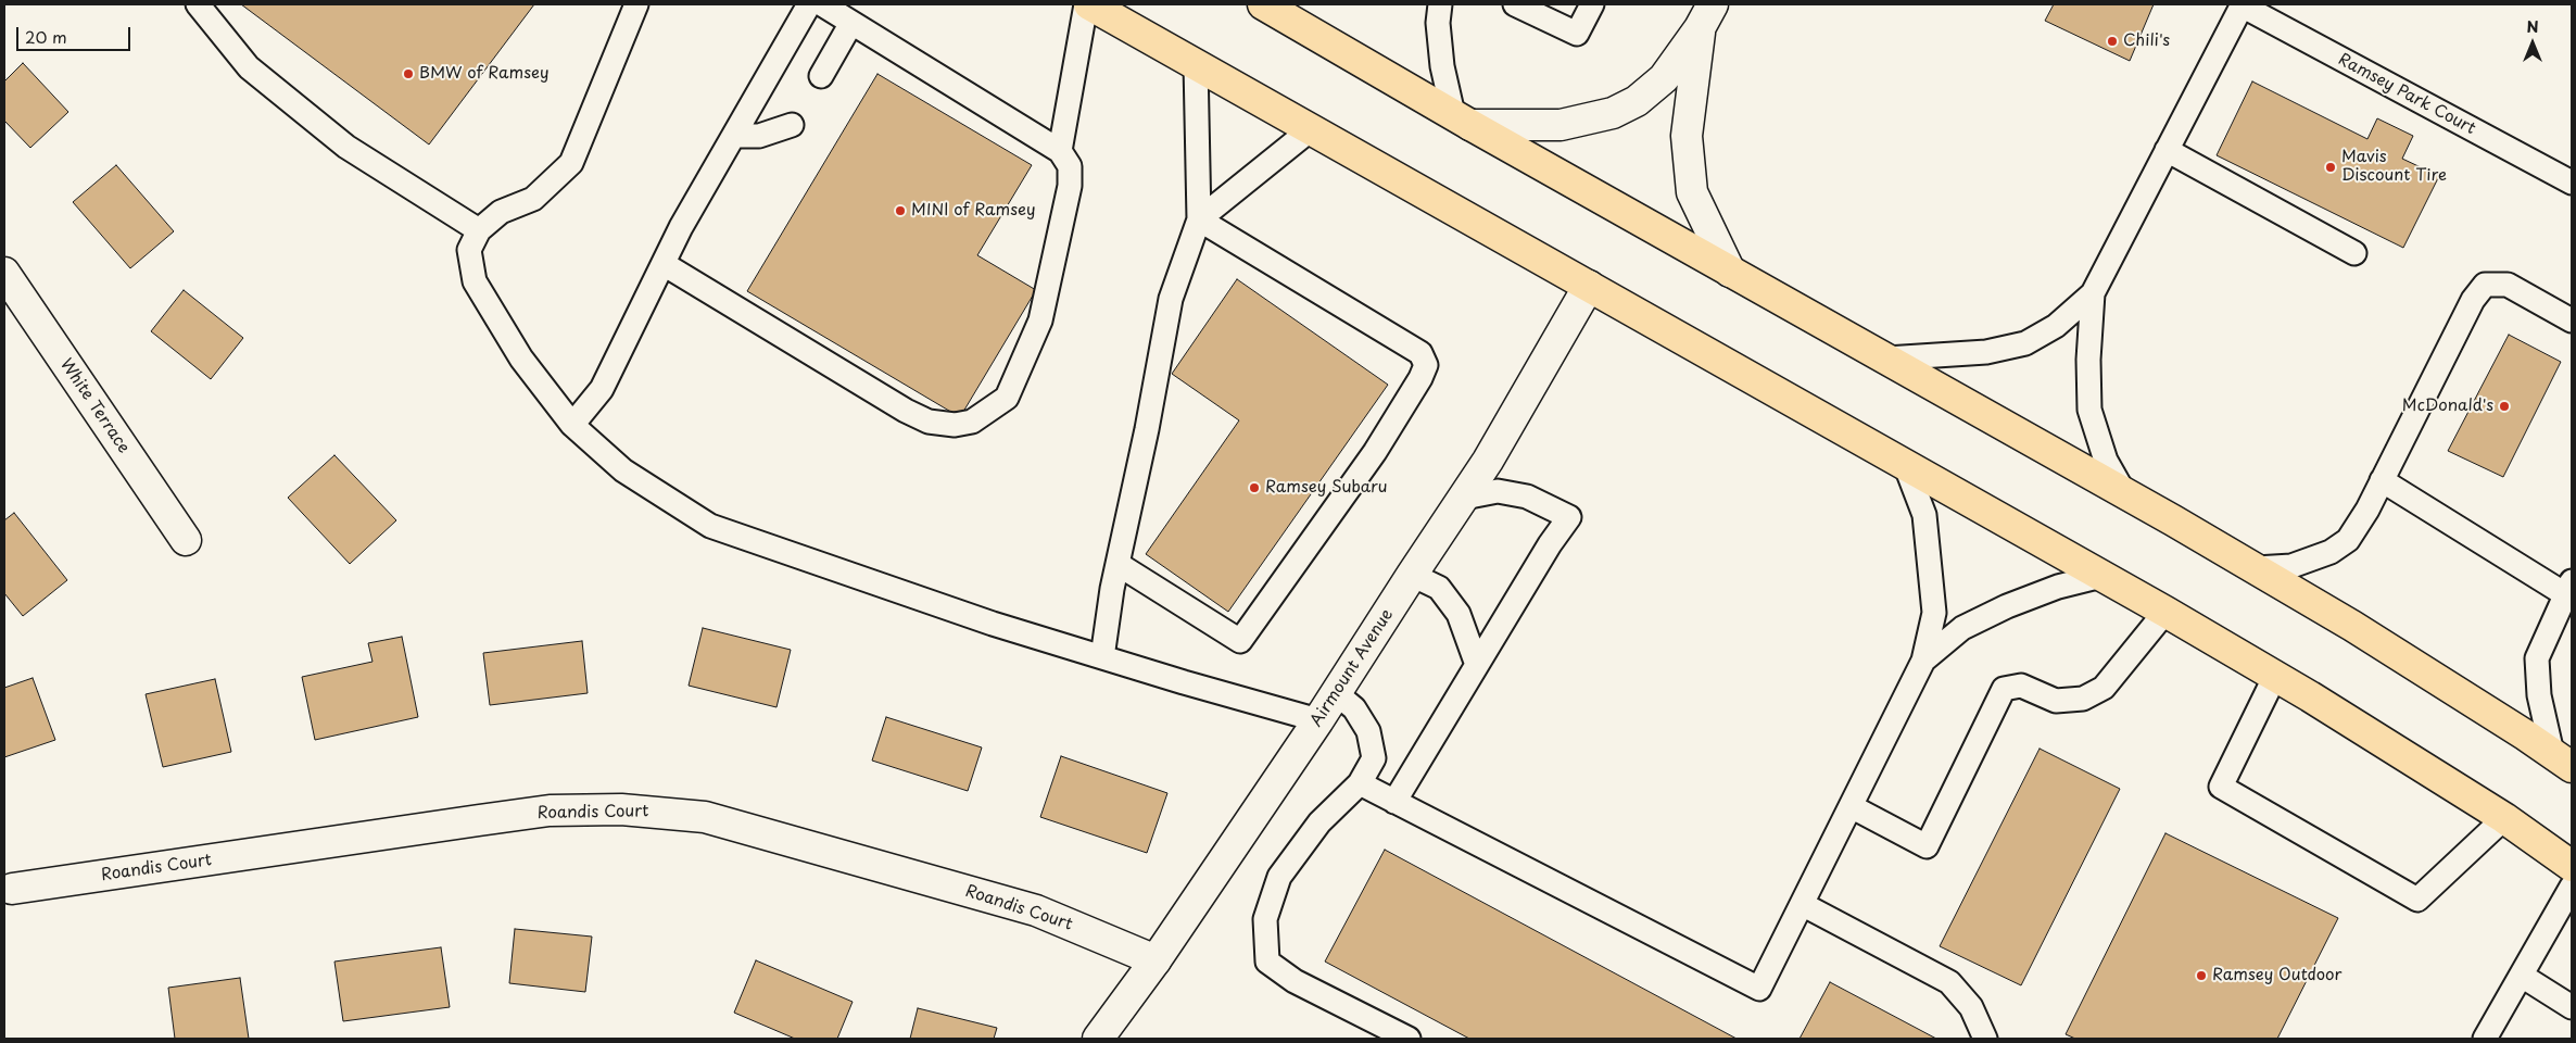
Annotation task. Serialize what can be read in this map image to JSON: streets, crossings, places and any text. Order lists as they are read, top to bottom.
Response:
{
  "streets": {
    "street": ["White Terrace", "Airmount Avenue", "Roandis Court"],
    "lane": ["Ramsey Park Court"]
  },
  "crossings": [
    ["Airmount Avenue", "Roandis Court"]
  ],
  "places": [
    "Chili's",
    "BMW of Ramsey",
    "Mavis Discount Tire",
    "MINI of Ramsey",
    "McDonald's",
    "Ramsey Subaru",
    "Ramsey Outdoor"
  ],
  "scale_bar": "20 m",
  "north": "top"
}
